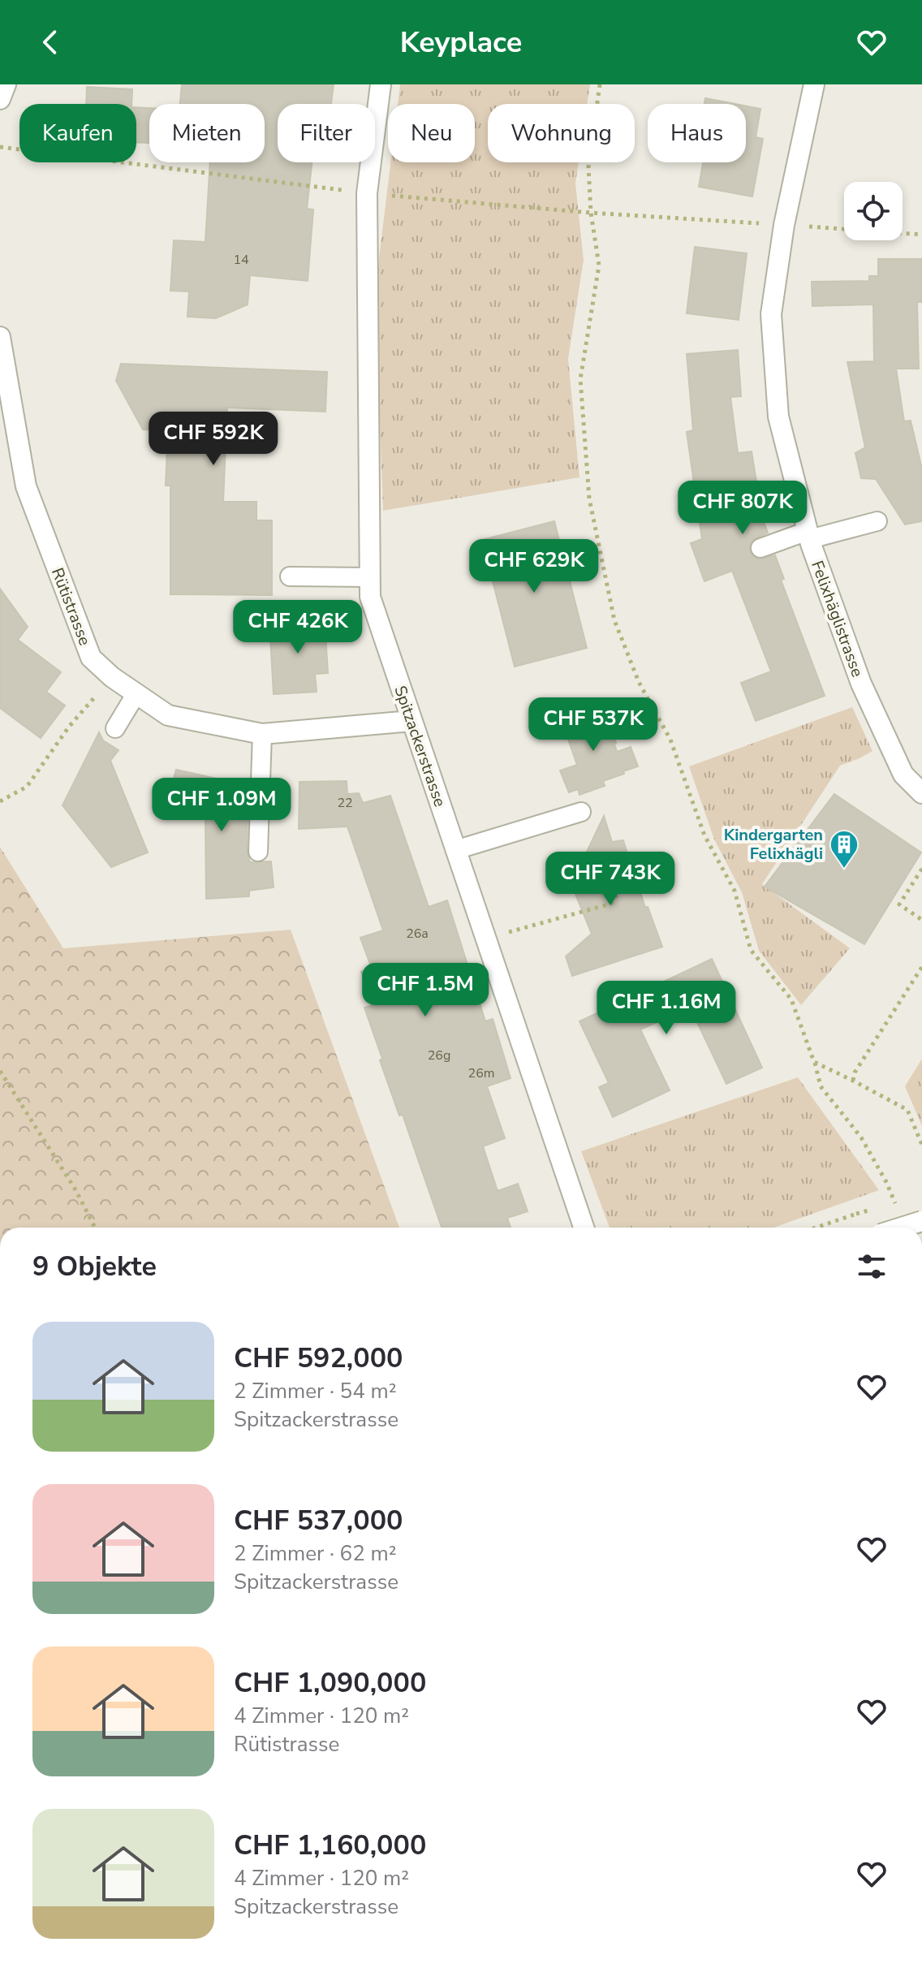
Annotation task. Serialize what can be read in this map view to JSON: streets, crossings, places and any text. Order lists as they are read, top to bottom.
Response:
{
  "streets": {
    "street": ["Rütistrasse", "Felixhäglistrasse", "Spitzackerstrasse"]
  },
  "crossings": [
    ["Rütistrasse", "Spitzackerstrasse"]
  ],
  "places": {
    "building": ["Kindergarten Felixhägli"]
  },
  "house_numbers": [
    "14",
    "22",
    "26a",
    "26g",
    "26m"
  ],
  "page": {
    "header": "Keyplace",
    "chip": [
      "Kaufen",
      "Mieten",
      "Filter",
      "Neu",
      "Wohnung",
      "Haus"
    ],
    "price": [
      "CHF 592K",
      "CHF 807K",
      "CHF 629K",
      "CHF 426K",
      "CHF 537K",
      "CHF 1.09M",
      "CHF 743K",
      "CHF 1.5M",
      "CHF 1.16M"
    ],
    "heading": "9 Objekte",
    "list": [
      {
        "name": "CHF 592,000",
        "note": "2 Zimmer · 54 m² · Spitzackerstrasse"
      },
      {
        "name": "CHF 537,000",
        "note": "2 Zimmer · 62 m² · Spitzackerstrasse"
      },
      {
        "name": "CHF 1,090,000",
        "note": "4 Zimmer · 120 m² · Rütistrasse"
      },
      {
        "name": "CHF 1,160,000",
        "note": "4 Zimmer · 120 m² · Spitzackerstrasse"
      }
    ]
  }
}
